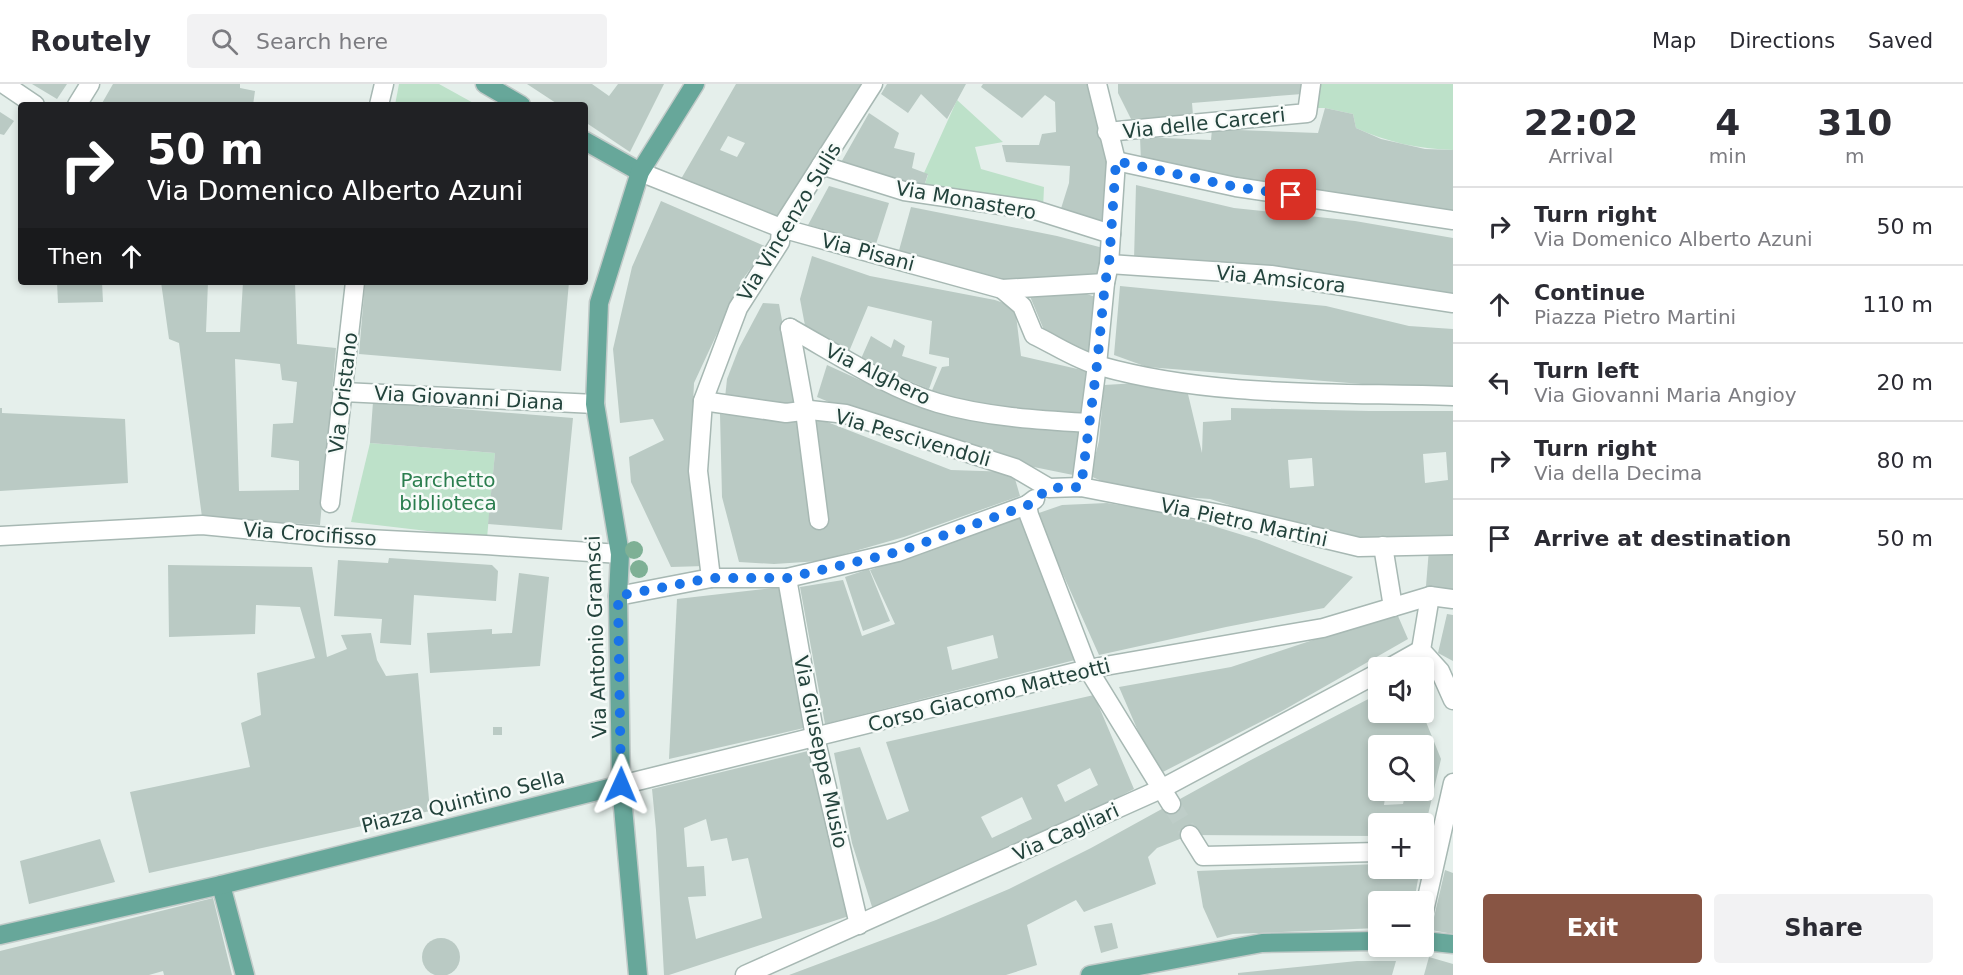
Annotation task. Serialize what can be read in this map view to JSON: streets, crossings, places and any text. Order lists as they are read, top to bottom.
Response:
{
  "streets": {
    "main road": ["Via Antonio Gramsci", "Piazza Quintino Sella"],
    "street": [
      "Via delle Carceri",
      "Via Monastero",
      "Via Vincenzo Sulis",
      "Via Pisani",
      "Via Amsicora",
      "Via Alghero",
      "Via Oristano",
      "Via Giovanni Diana",
      "Via Pescivendoli",
      "Via Pietro Martini",
      "Via Crocifisso",
      "Corso Giacomo Matteotti",
      "Via Giuseppe Musio",
      "Via Cagliari"
    ]
  },
  "crossings": [
    ["Via Monastero", "Via Vincenzo Sulis"],
    ["Via Vincenzo Sulis", "Via Pisani"],
    ["Via Vincenzo Sulis", "Via Pescivendoli"],
    ["Via Pisani", "Via Antonio Gramsci"],
    ["Via Alghero", "Via Pescivendoli"],
    ["Via Oristano", "Via Giovanni Diana"],
    ["Via Giovanni Diana", "Via Antonio Gramsci"],
    ["Via Pescivendoli", "Via Pietro Martini"],
    ["Via Crocifisso", "Via Antonio Gramsci"],
    ["Via Antonio Gramsci", "Corso Giacomo Matteotti"],
    ["Via Antonio Gramsci", "Piazza Quintino Sella"],
    ["Corso Giacomo Matteotti", "Via Giuseppe Musio"],
    ["Corso Giacomo Matteotti", "Piazza Quintino Sella"],
    ["Via Giuseppe Musio", "Via Cagliari"]
  ],
  "parks": ["Parchetto biblioteca"],
  "page": {
    "header": "Routely",
    "search": "Search here",
    "nav": ["Map", "Directions", "Saved"],
    "eta": [
      "22:02",
      "Arrival",
      "4",
      "min",
      "310",
      "m"
    ],
    "turn": ["50 m", "Via Domenico Alberto Azuni"],
    "list": [
      {
        "name": "Turn right",
        "note": "Via Domenico Alberto Azuni",
        "value": "50 m"
      },
      {
        "name": "Continue",
        "note": "Piazza Pietro Martini",
        "value": "110 m"
      },
      {
        "name": "Turn left",
        "note": "Via Giovanni Maria Angioy",
        "value": "20 m"
      },
      {
        "name": "Turn right",
        "note": "Via della Decima",
        "value": "80 m"
      },
      {
        "name": "Arrive at destination",
        "value": "50 m"
      }
    ],
    "then": "Then",
    "map_buttons": ["+", "−"],
    "buttons": ["Exit", "Share"]
  }
}
